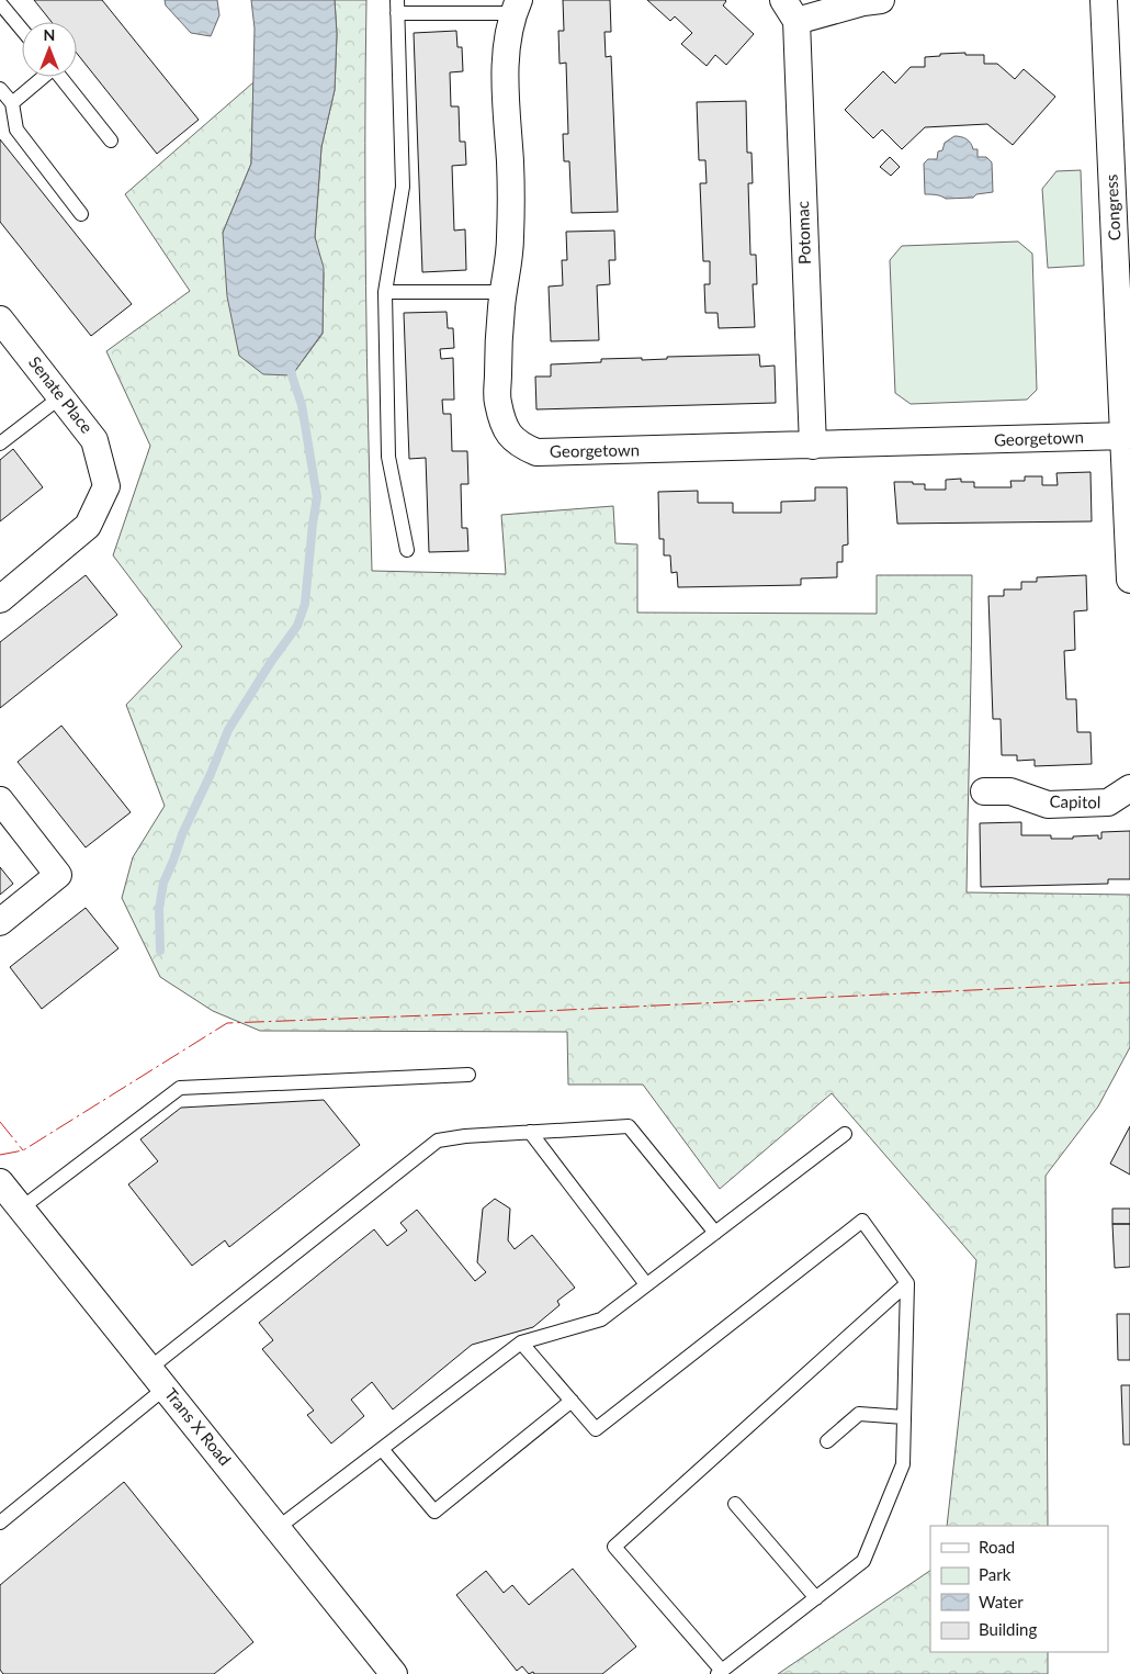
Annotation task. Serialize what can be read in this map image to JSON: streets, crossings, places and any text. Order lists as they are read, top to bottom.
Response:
{
  "streets": {
    "street": [
      "Congress",
      "Potomac",
      "Senate Place",
      "Georgetown",
      "Capitol",
      "Trans X Road"
    ]
  },
  "crossings": [
    ["Congress", "Georgetown"],
    ["Potomac", "Georgetown"]
  ],
  "legend": [
    "Road",
    "Park",
    "Water",
    "Building"
  ],
  "north": "top"
}
